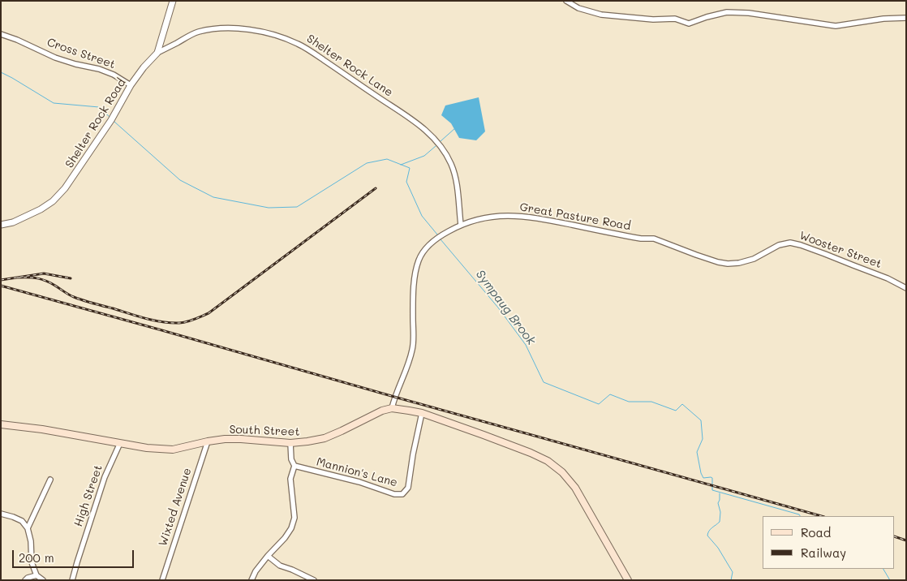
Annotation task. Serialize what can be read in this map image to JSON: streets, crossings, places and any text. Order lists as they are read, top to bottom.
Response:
{
  "streets": {
    "main road": ["South Street"],
    "street": [
      "Cross Street",
      "Shelter Rock Lane",
      "Shelter Rock Road",
      "Great Pasture Road",
      "Wooster Street",
      "Mannion's Lane",
      "High Street",
      "Wixted Avenue"
    ]
  },
  "crossings": [
    ["Cross Street", "Shelter Rock Road"],
    ["Shelter Rock Lane", "Shelter Rock Road"],
    ["Shelter Rock Lane", "Great Pasture Road"],
    ["Great Pasture Road", "Wooster Street"],
    ["Great Pasture Road", "South Street"],
    ["South Street", "High Street"],
    ["South Street", "Wixted Avenue"]
  ],
  "water": ["Sympaug Brook"],
  "legend": ["Road", "Railway"],
  "scale_bar": "200 m"
}
